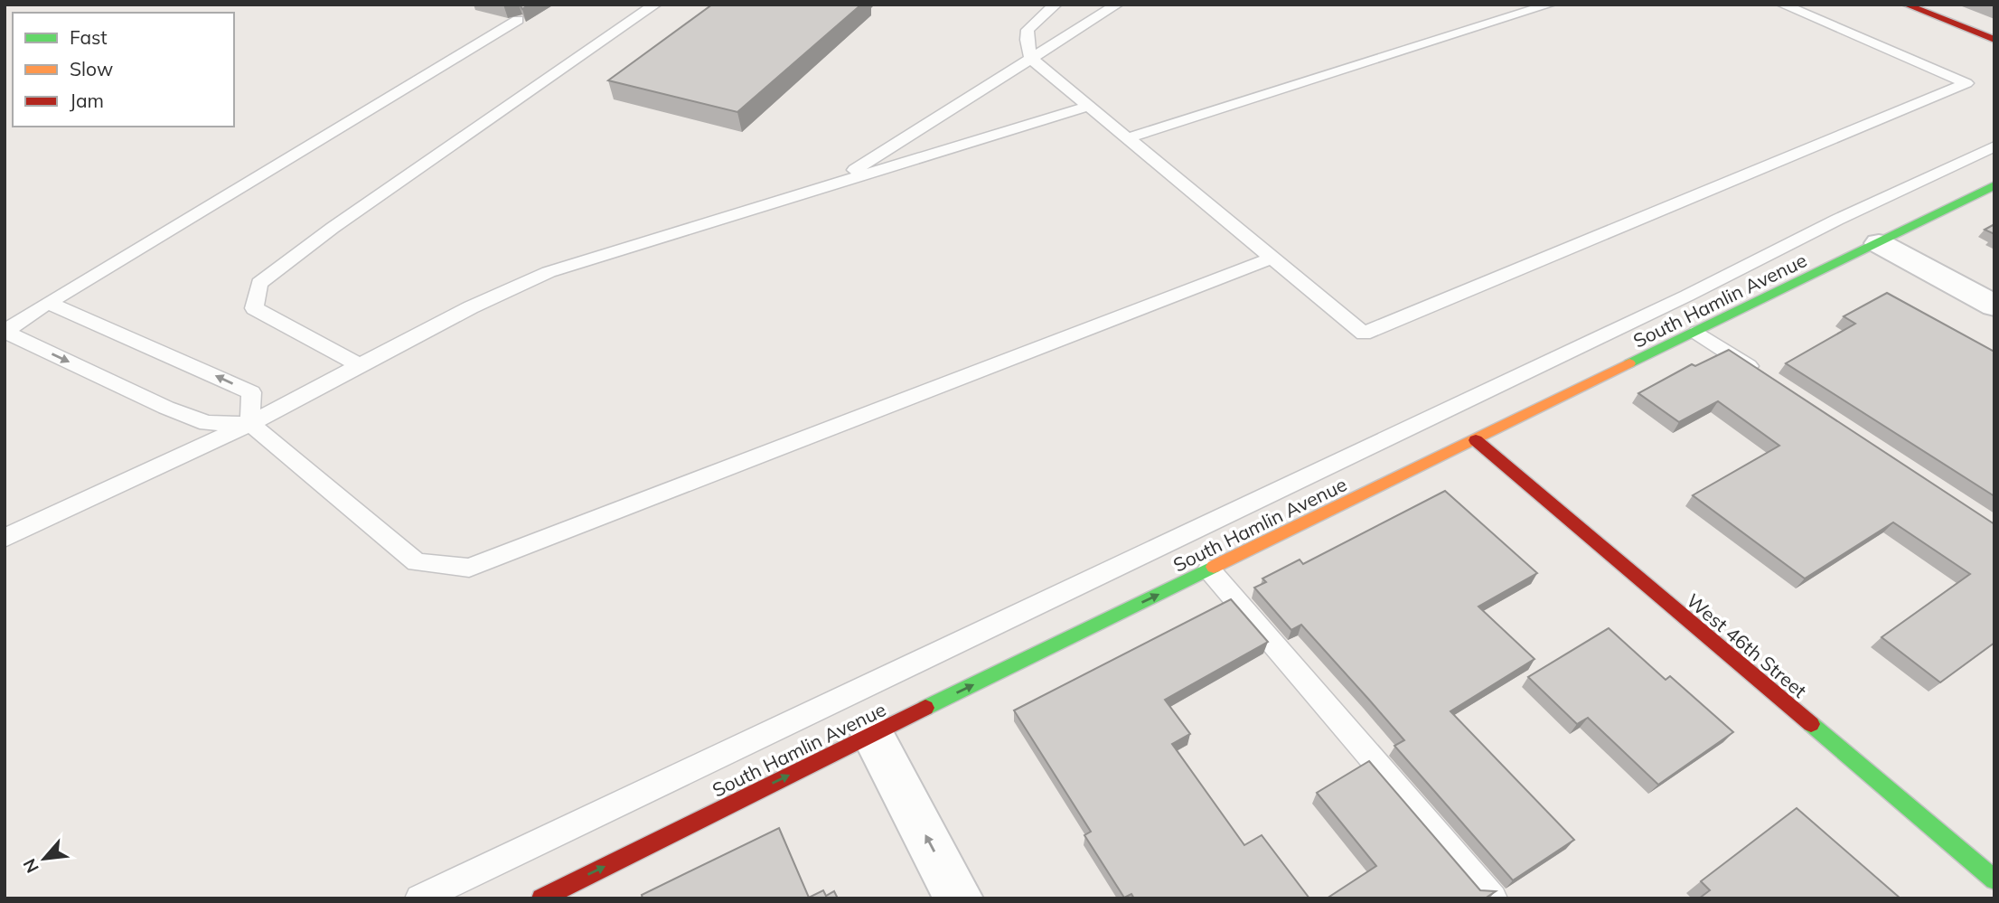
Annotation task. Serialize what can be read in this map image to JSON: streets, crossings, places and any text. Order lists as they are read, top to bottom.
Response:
{
  "streets": {
    "street": ["South Hamlin Avenue", "West 46th Street"]
  },
  "crossings": [
    ["South Hamlin Avenue", "West 46th Street"]
  ],
  "one_way": ["South Hamlin Avenue"],
  "legend": ["Fast", "Slow", "Jam"],
  "north": "bottom left"
}
